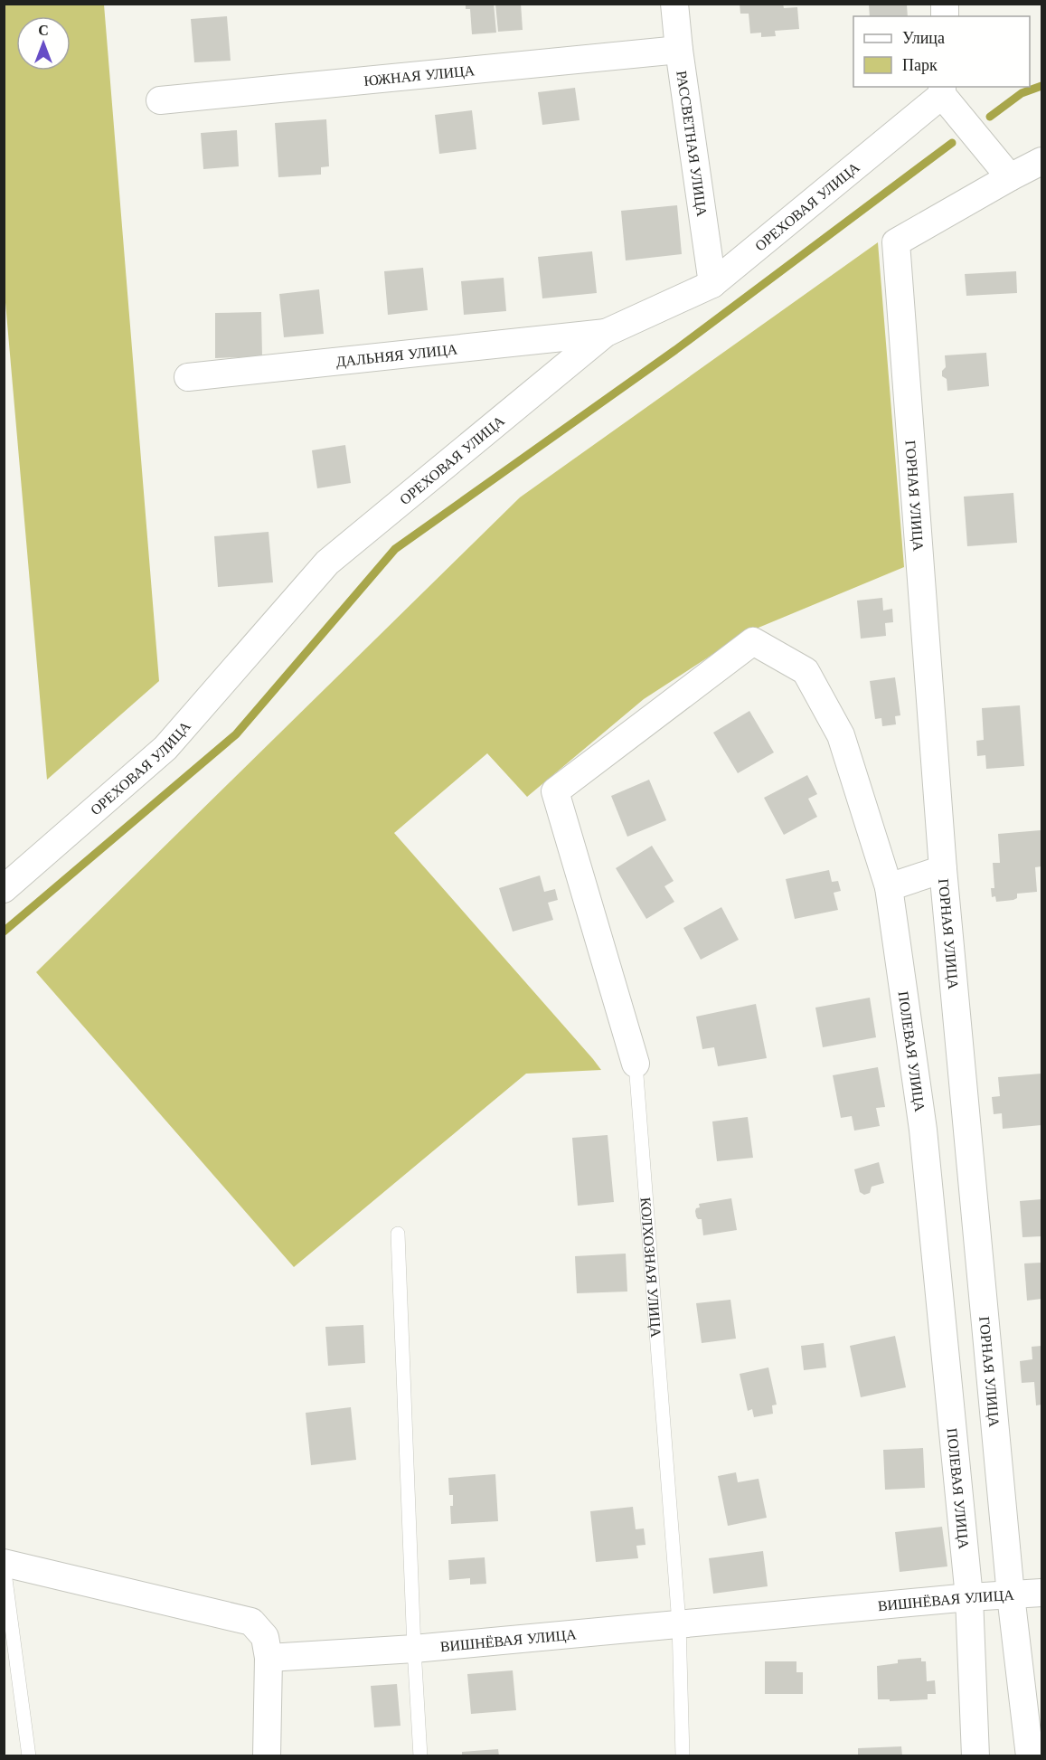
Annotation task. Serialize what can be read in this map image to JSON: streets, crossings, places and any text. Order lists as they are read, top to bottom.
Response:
{
  "streets": {
    "street": [
      "ЮЖНАЯ УЛИЦА",
      "РАССВЕТНАЯ УЛИЦА",
      "ОРЕХОВАЯ УЛИЦА",
      "ДАЛЬНЯЯ УЛИЦА",
      "ГОРНАЯ УЛИЦА",
      "ПОЛЕВАЯ УЛИЦА",
      "КОЛХОЗНАЯ УЛИЦА",
      "ВИШНЁВАЯ УЛИЦА"
    ]
  },
  "crossings": [
    ["ЮЖНАЯ УЛИЦА", "РАССВЕТНАЯ УЛИЦА"],
    ["РАССВЕТНАЯ УЛИЦА", "ОРЕХОВАЯ УЛИЦА"],
    ["ОРЕХОВАЯ УЛИЦА", "ДАЛЬНЯЯ УЛИЦА"],
    ["ГОРНАЯ УЛИЦА", "ВИШНЁВАЯ УЛИЦА"],
    ["ПОЛЕВАЯ УЛИЦА", "КОЛХОЗНАЯ УЛИЦА"],
    ["ПОЛЕВАЯ УЛИЦА", "ВИШНЁВАЯ УЛИЦА"],
    ["КОЛХОЗНАЯ УЛИЦА", "ВИШНЁВАЯ УЛИЦА"]
  ],
  "legend": ["Улица", "Парк"],
  "north": "top"
}
